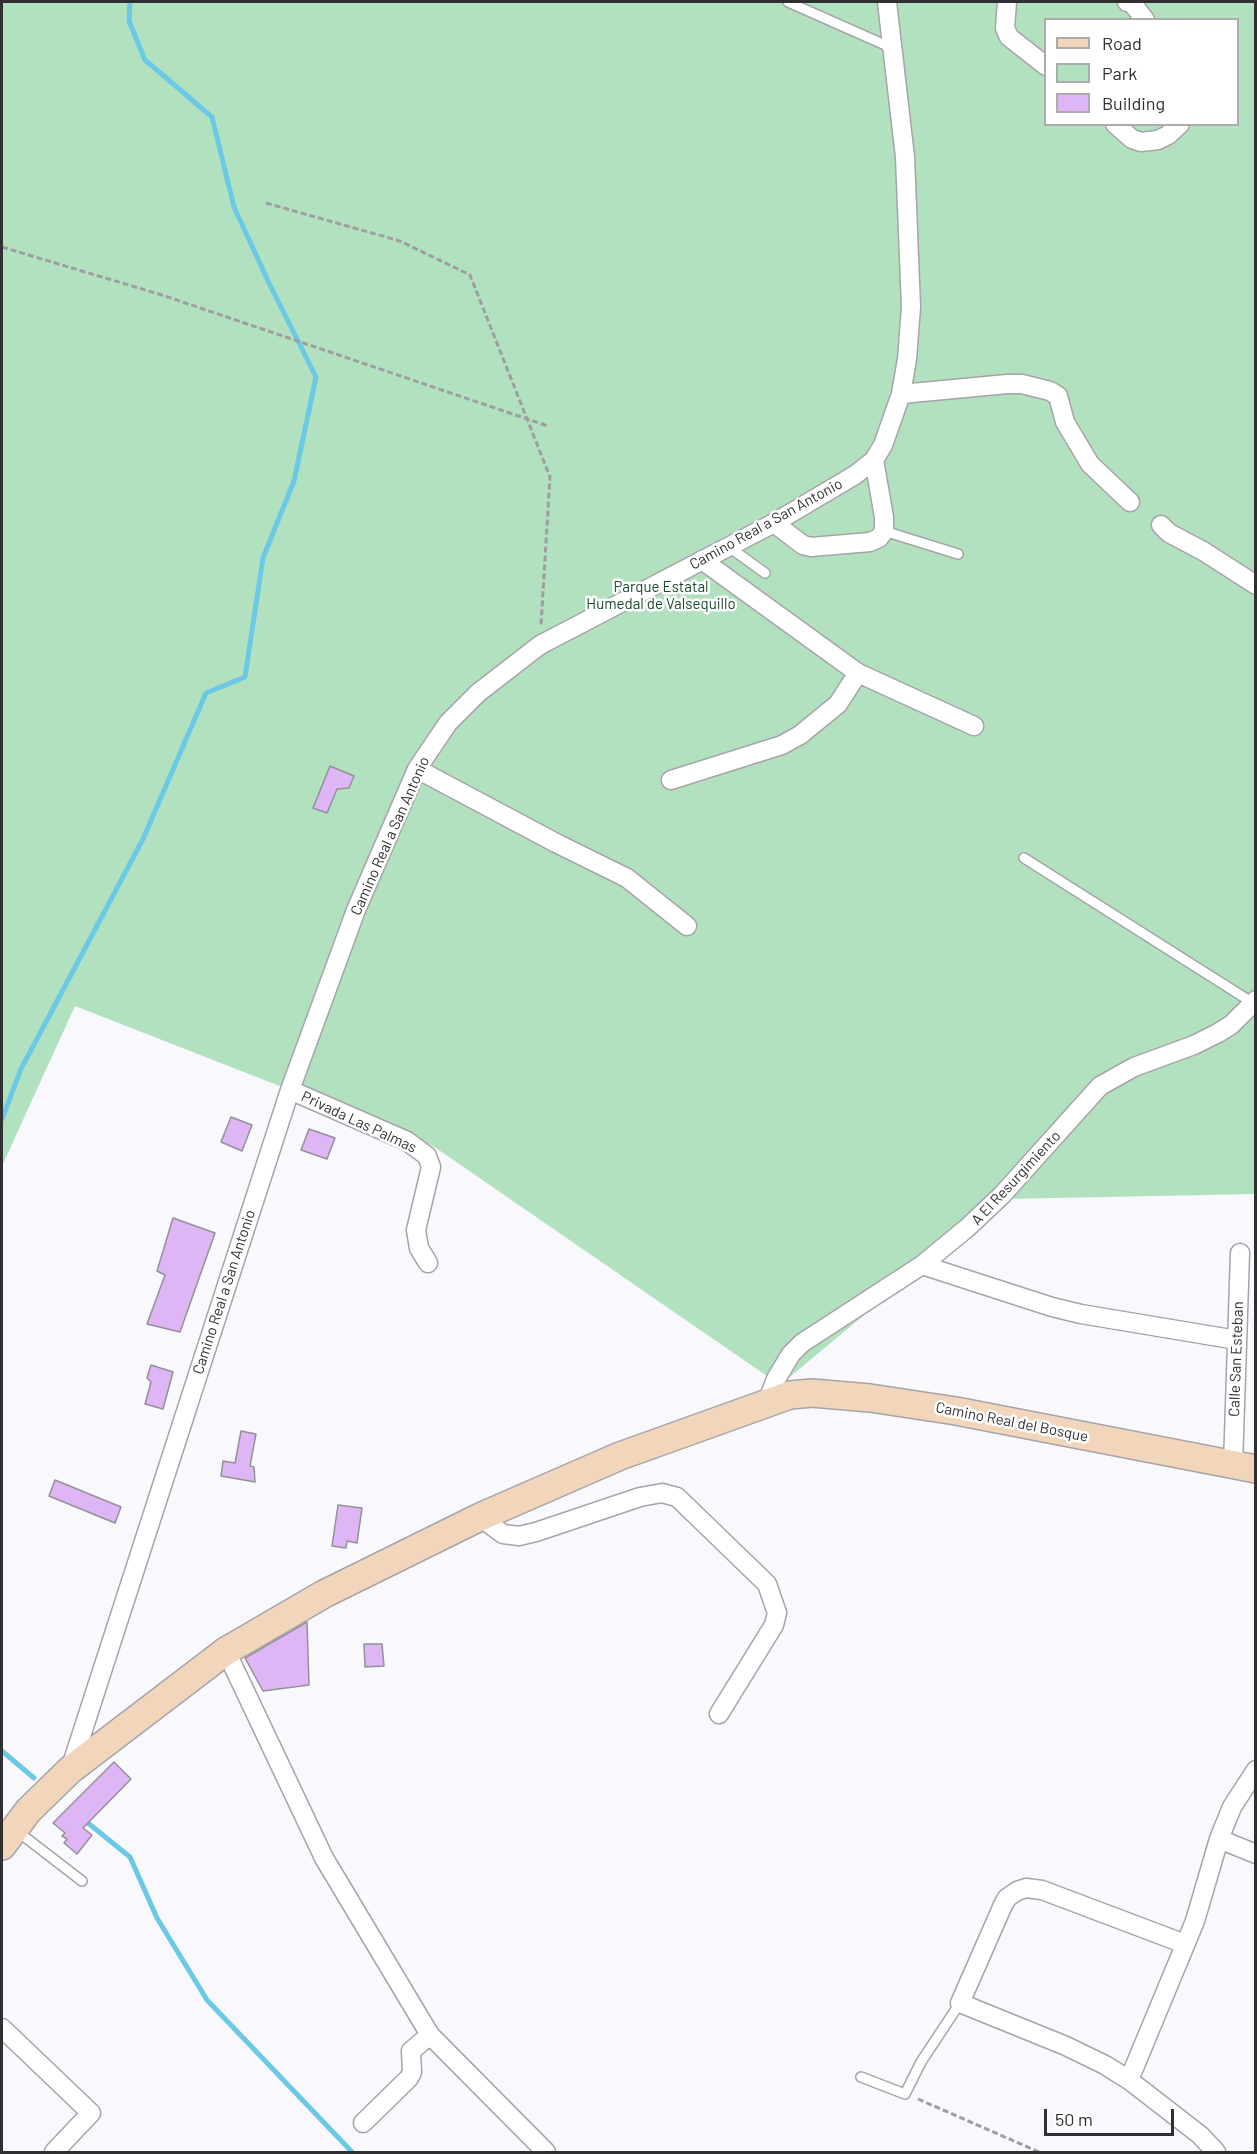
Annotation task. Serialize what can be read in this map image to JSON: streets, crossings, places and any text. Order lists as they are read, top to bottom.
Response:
{
  "streets": {
    "street": [
      "Camino Real a San Antonio",
      "Privada Las Palmas",
      "A El Resurgimiento",
      "Calle San Esteban",
      "Camino Real del Bosque"
    ]
  },
  "crossings": [
    ["Camino Real a San Antonio", "Privada Las Palmas"],
    ["Camino Real a San Antonio", "A El Resurgimiento"],
    ["Camino Real a San Antonio", "Camino Real del Bosque"],
    ["A El Resurgimiento", "Camino Real del Bosque"],
    ["Calle San Esteban", "Camino Real del Bosque"]
  ],
  "parks": ["Parque Estatal Humedal de Valsequillo"],
  "legend": ["Road", "Park", "Building"],
  "scale_bar": "50 m"
}
